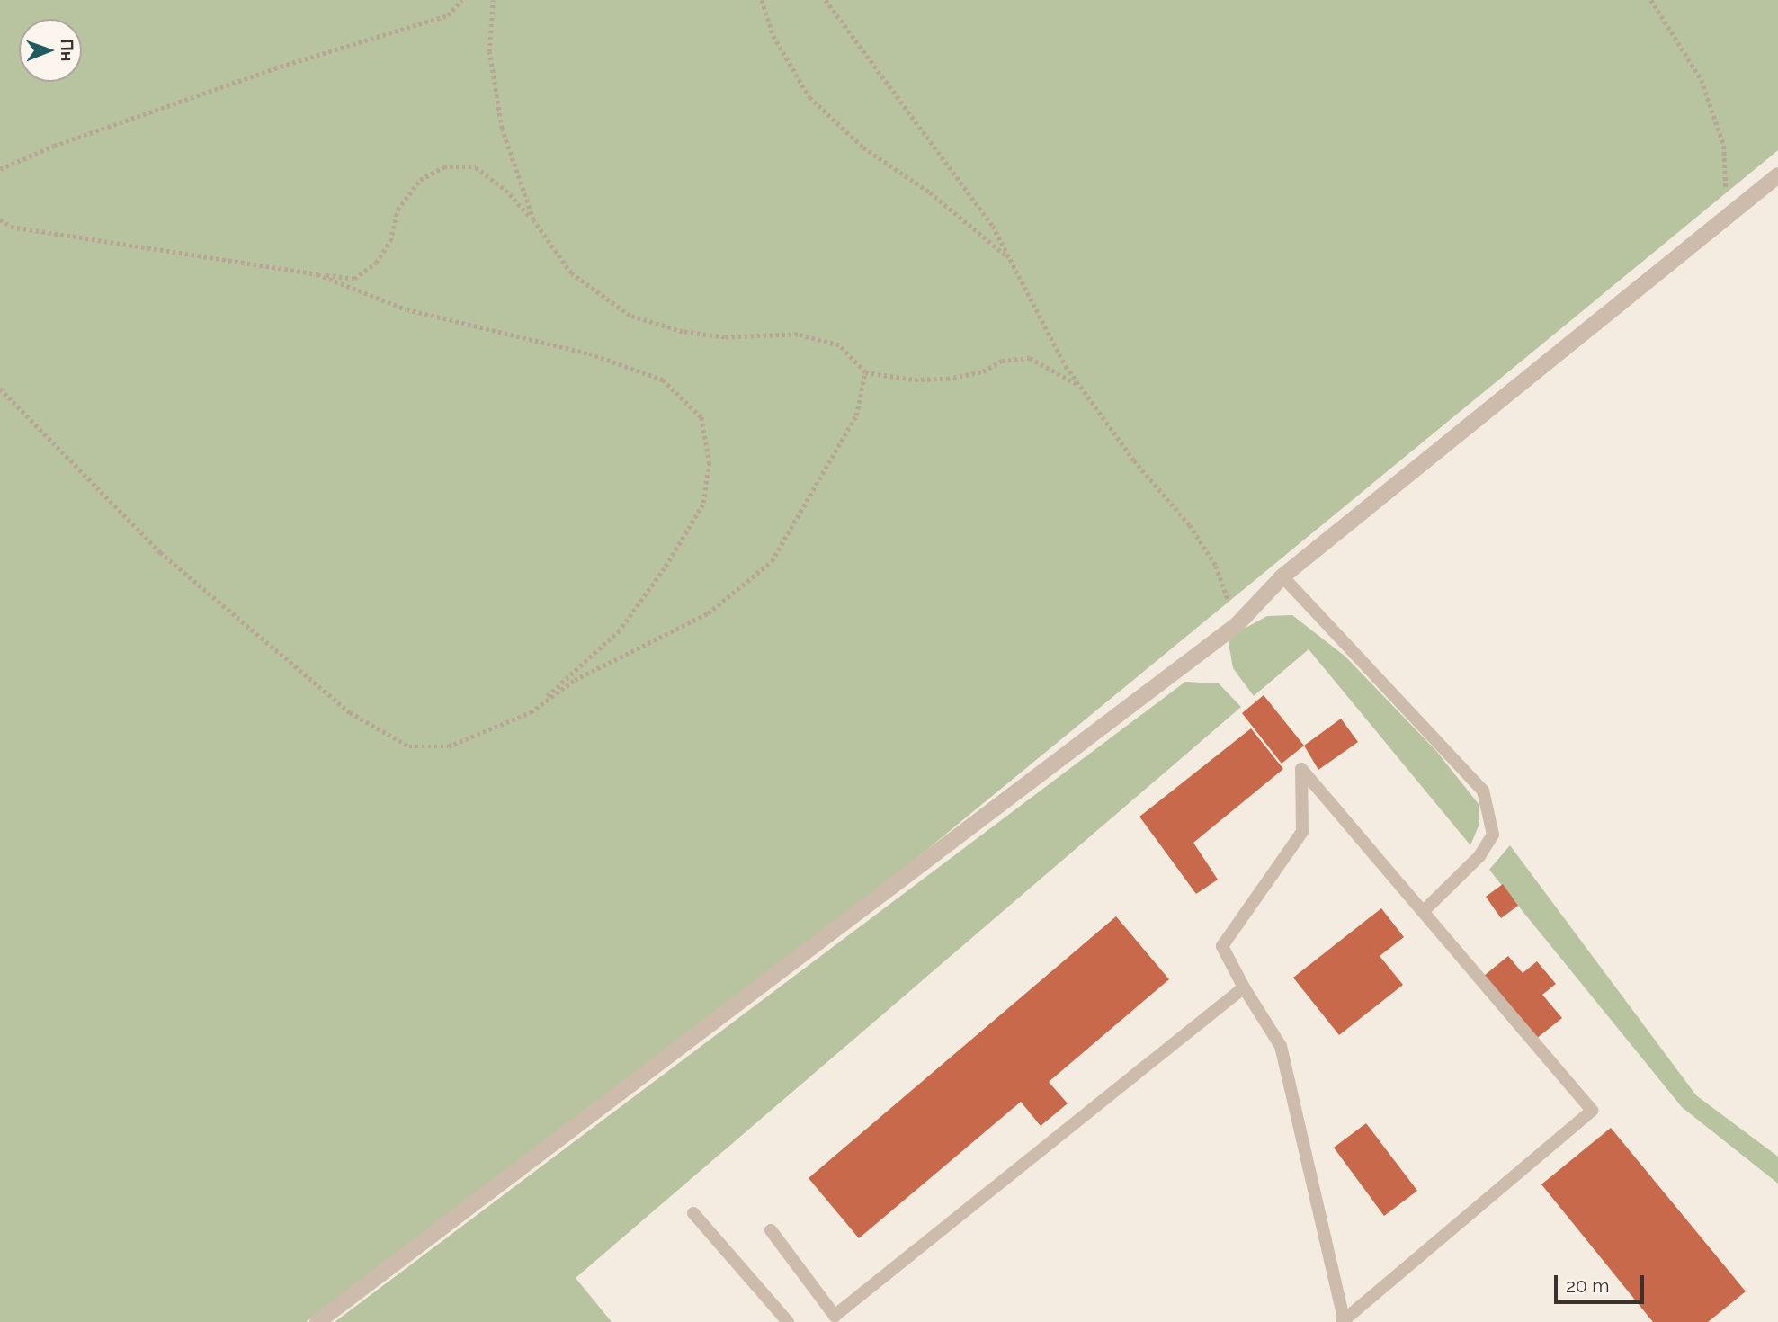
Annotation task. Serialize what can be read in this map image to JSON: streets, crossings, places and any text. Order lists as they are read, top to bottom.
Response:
{
  "scale_bar": "20 m",
  "north": "right"
}
